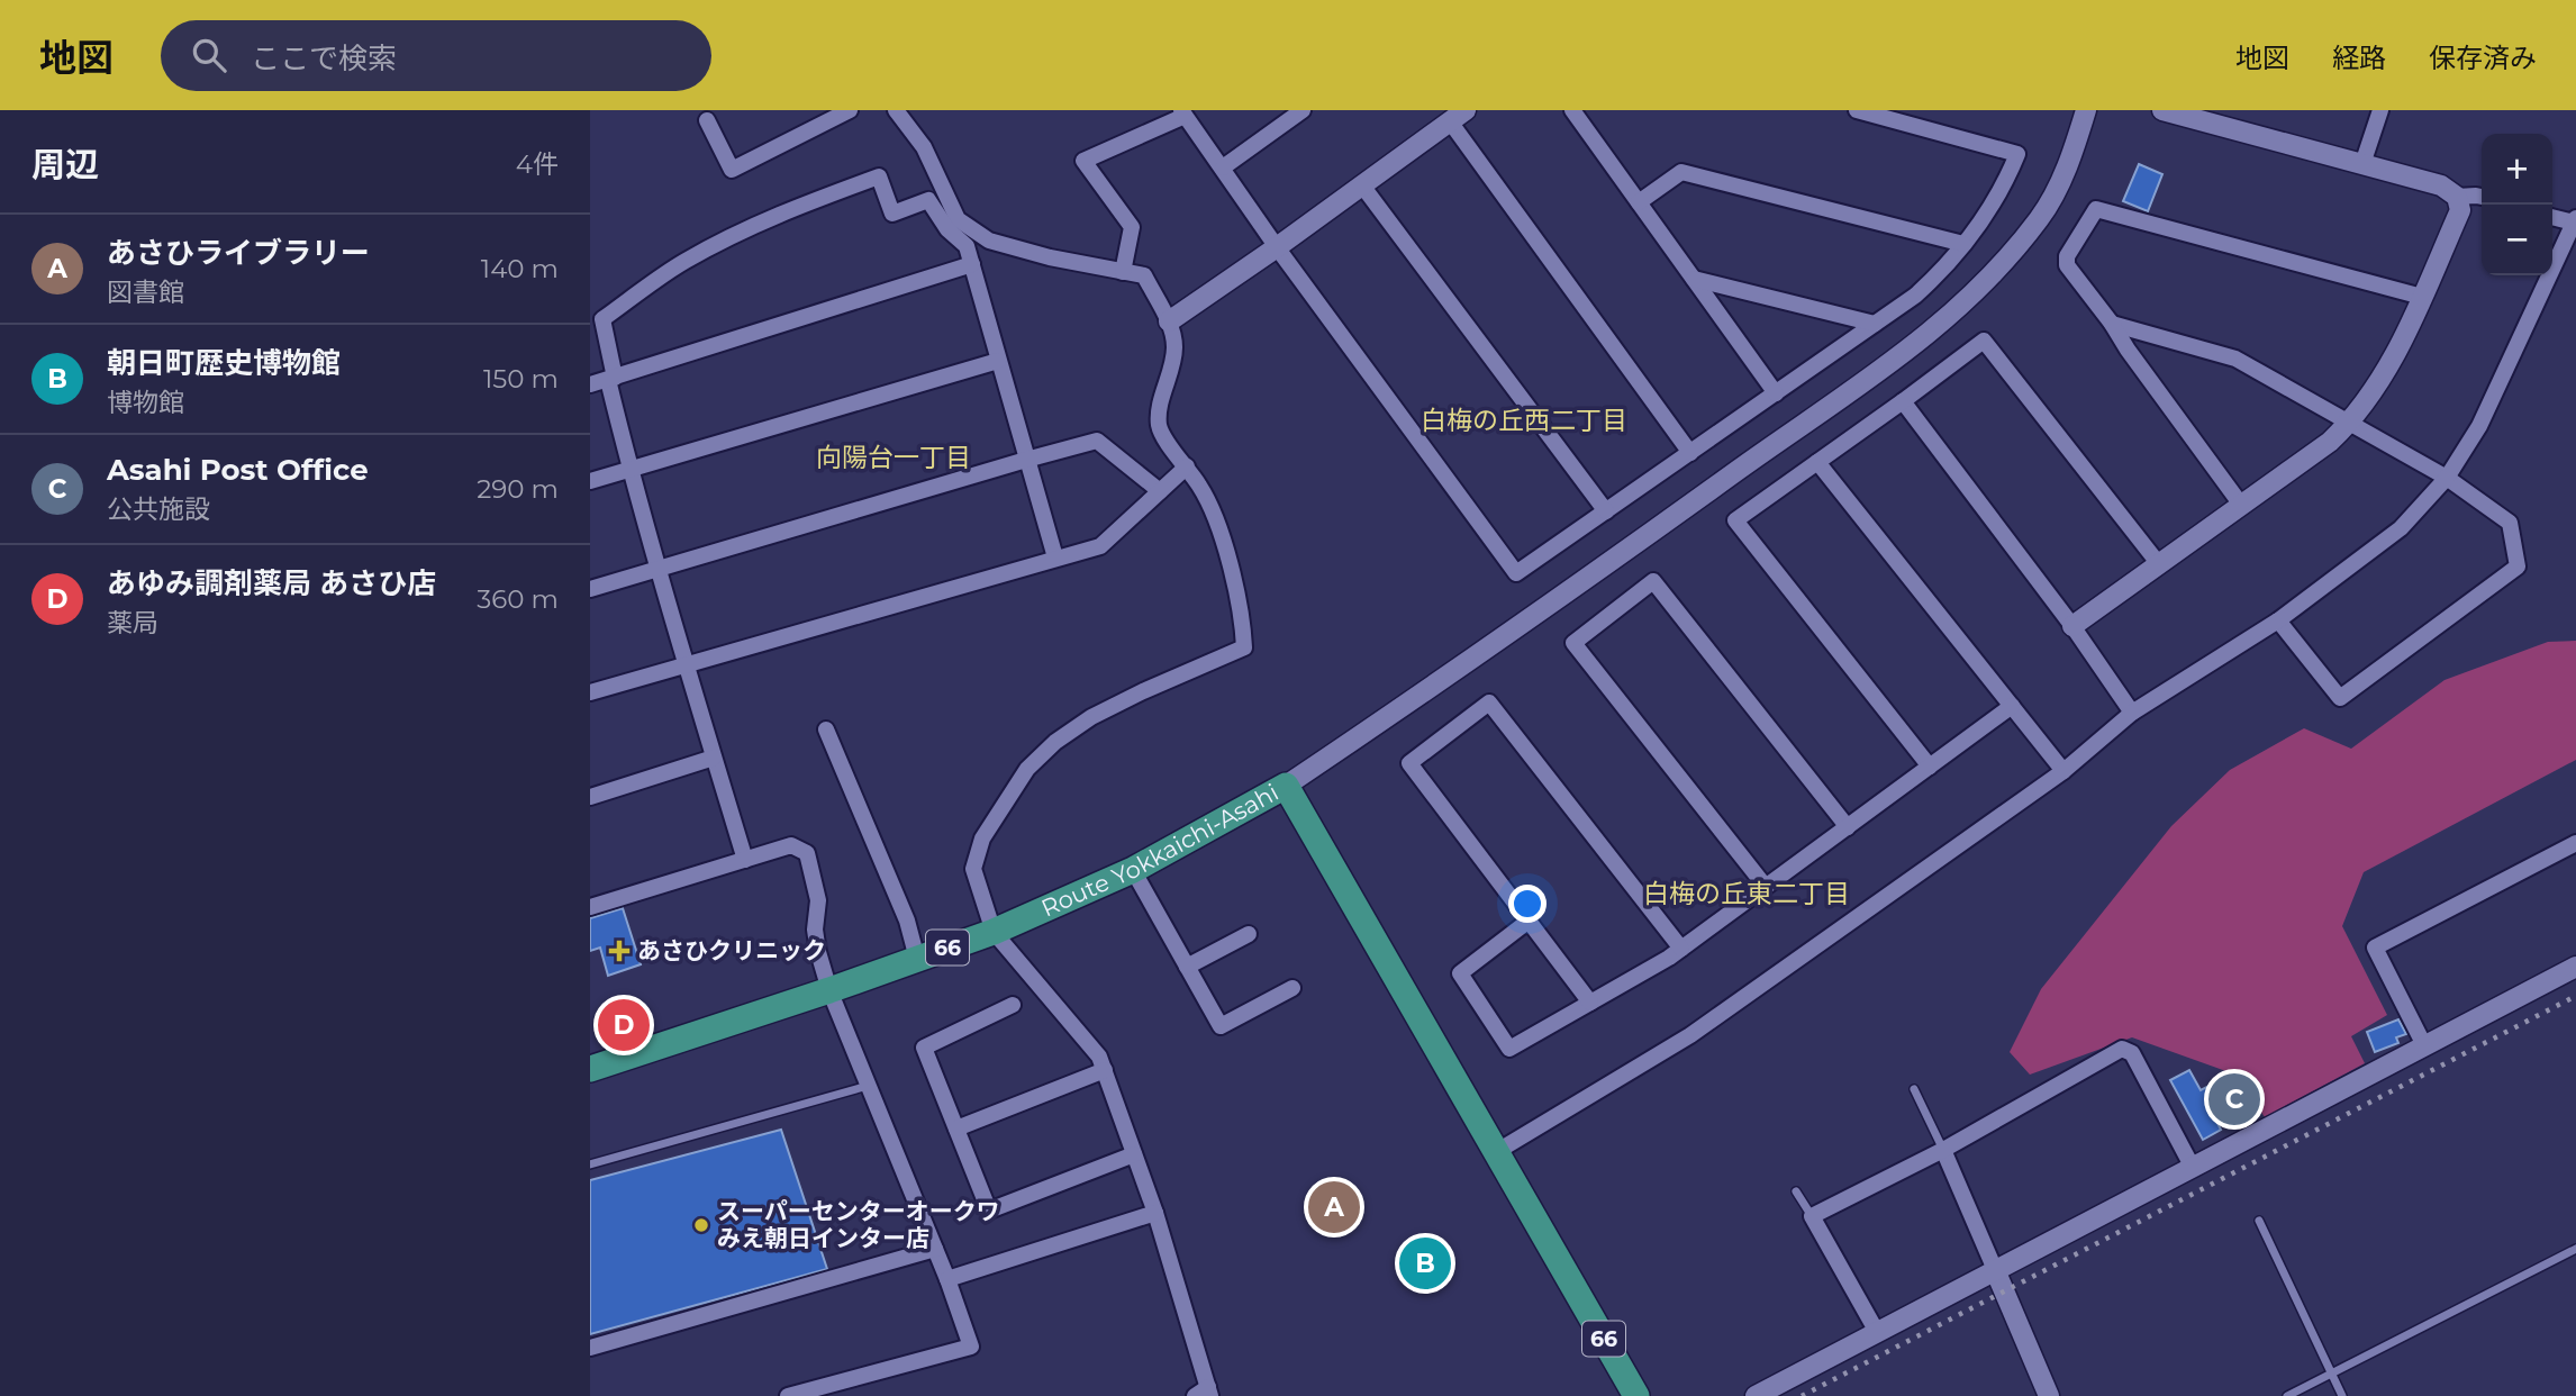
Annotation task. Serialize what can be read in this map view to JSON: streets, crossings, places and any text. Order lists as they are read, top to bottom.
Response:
{
  "streets": {
    "main road": ["Route Yokkaichi-Asahi", "66"]
  },
  "districts": ["白梅の丘西二丁目", "向陽台一丁目", "白梅の丘東二丁目"],
  "places": {
    "health": ["あさひクリニック"],
    "other": ["スーパーセンターオークワ みえ朝日インター店"]
  },
  "page": {
    "header": "地図",
    "search": "ここで検索",
    "nav": ["地図", "経路", "保存済み"],
    "heading": ["周辺", "4件"],
    "map_buttons": ["+", "−"],
    "list": [
      {
        "mark": "A",
        "name": "あさひライブラリー",
        "note": "図書館",
        "value": "140 m"
      },
      {
        "mark": "B",
        "name": "朝日町歴史博物館",
        "note": "博物館",
        "value": "150 m"
      },
      {
        "mark": "C",
        "name": "Asahi Post Office",
        "note": "公共施設",
        "value": "290 m"
      },
      {
        "mark": "D",
        "name": "あゆみ調剤薬局 あさひ店",
        "note": "薬局",
        "value": "360 m"
      }
    ],
    "pins": [
      "D",
      "C",
      "A",
      "B"
    ]
  }
}
